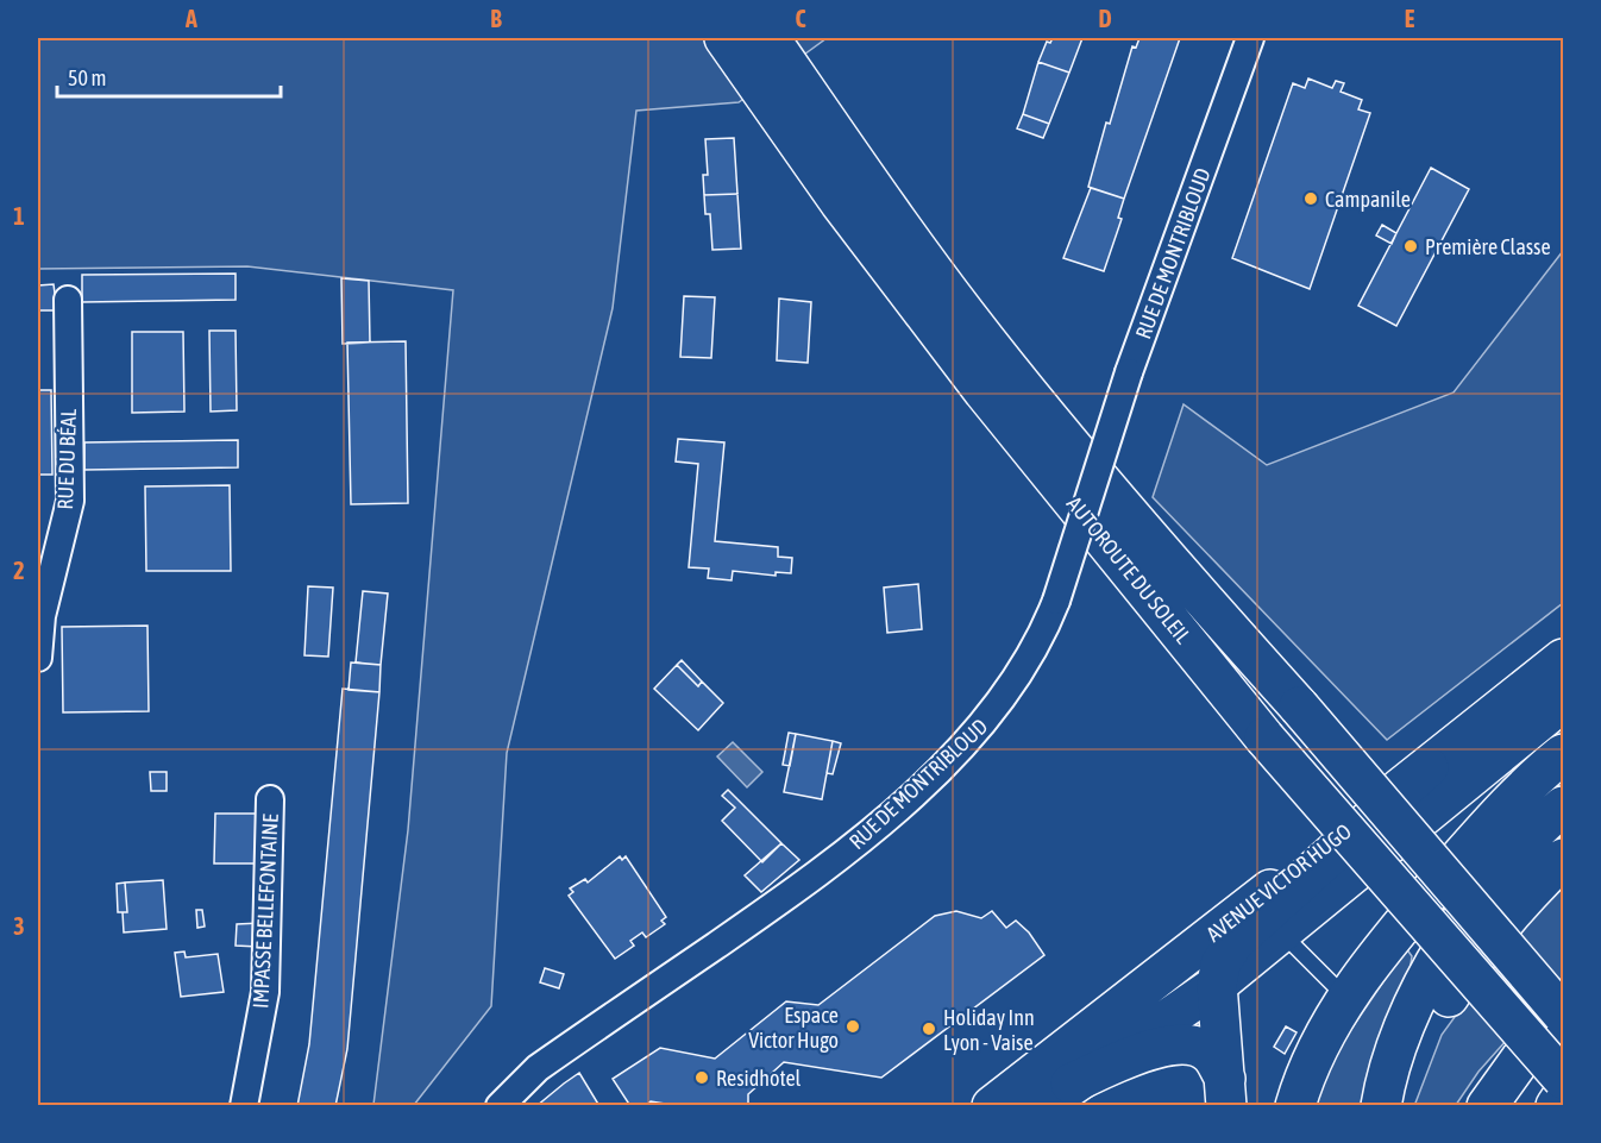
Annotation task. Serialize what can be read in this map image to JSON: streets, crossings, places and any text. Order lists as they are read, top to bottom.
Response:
{
  "streets": {
    "main road": ["AUTOROUTE DU SOLEIL", "AVENUE VICTOR HUGO"],
    "street": ["RUE DE MONTRIBLOUD", "RUE DU BÉAL", "IMPASSE BELLEFONTAINE"]
  },
  "places": [
    "Campanile",
    "Première Classe",
    "Espace Victor Hugo",
    "Holiday Inn Lyon - Vaise",
    "Residhotel"
  ],
  "scale_bar": "50 m",
  "grid": {
    "columns": [
      "A",
      "B",
      "C",
      "D",
      "E"
    ],
    "rows": ["1", "2", "3"]
  }
}
